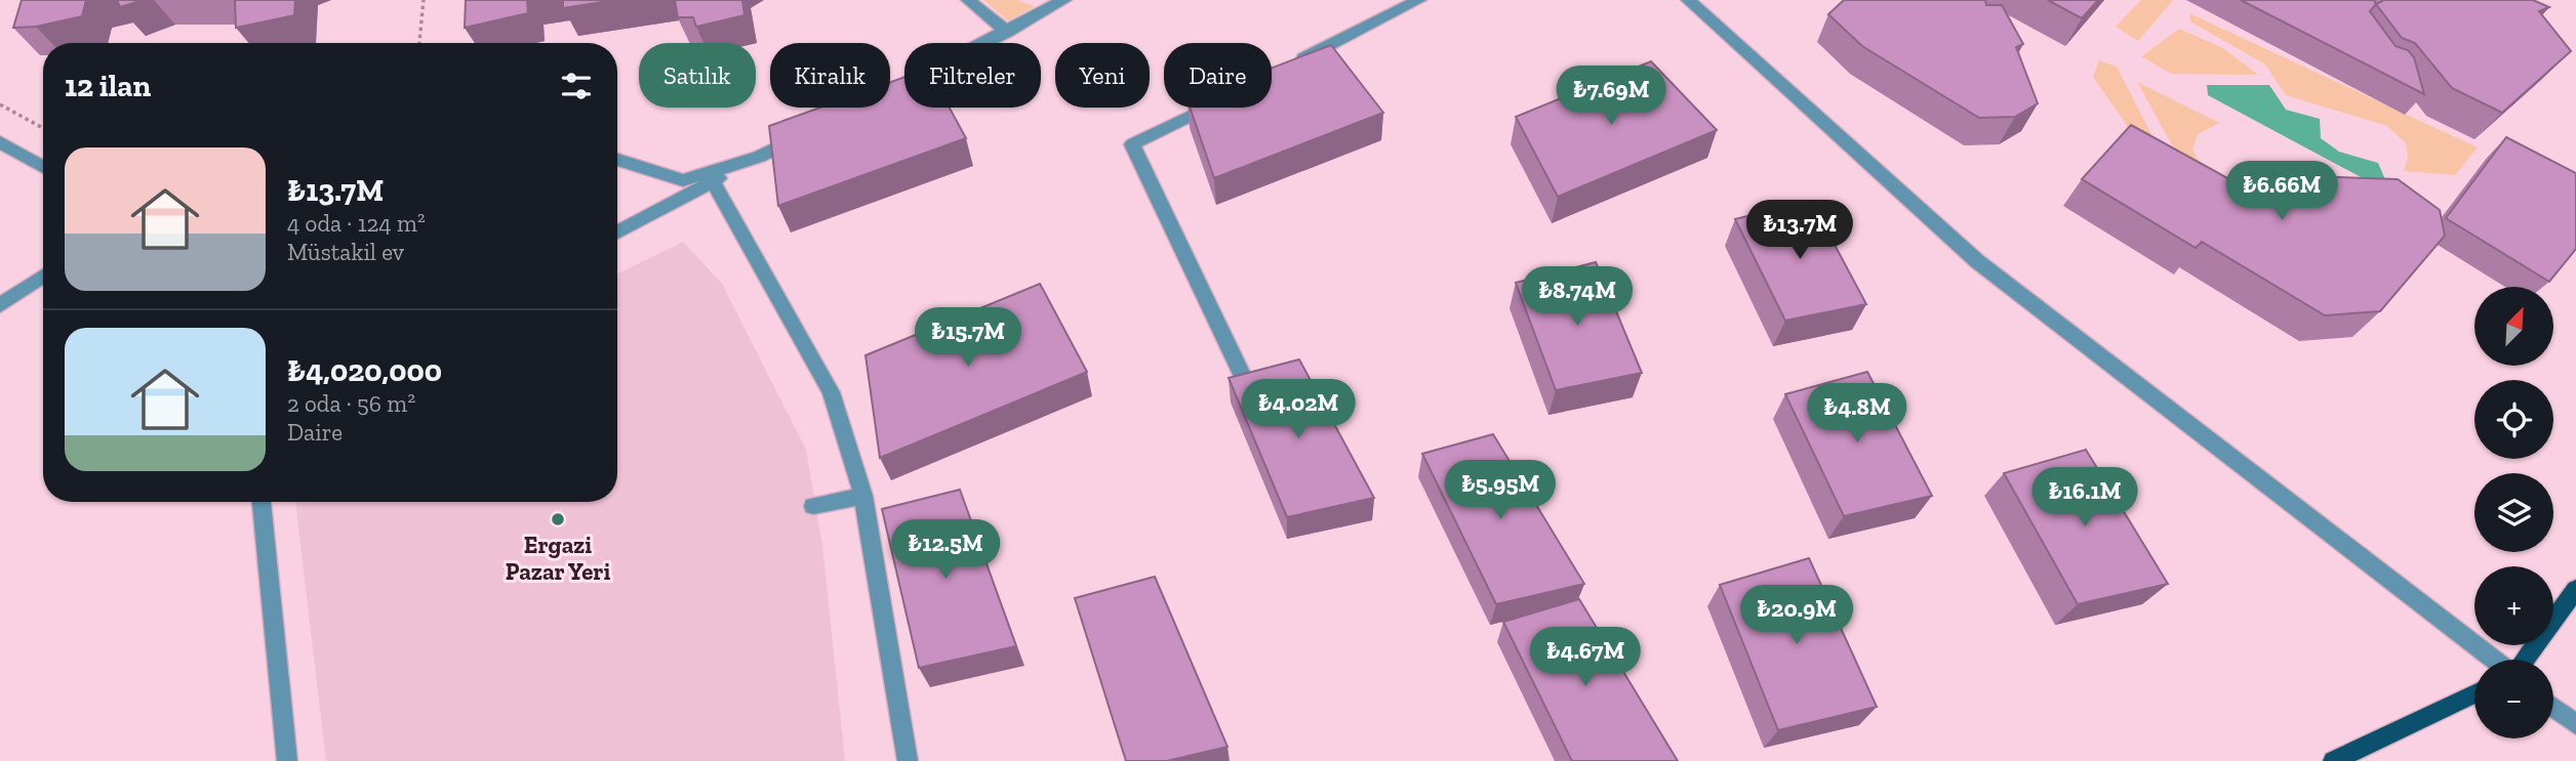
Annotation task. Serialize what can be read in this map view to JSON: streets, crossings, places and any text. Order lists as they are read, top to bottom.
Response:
{
  "places": ["Ergazi Pazar Yeri"],
  "north": "top right",
  "page": {
    "chip": [
      "Satılık",
      "Kiralık",
      "Filtreler",
      "Yeni",
      "Daire"
    ],
    "heading": "12 ilan",
    "price": [
      "₺7.69M",
      "₺6.66M",
      "₺13.7M",
      "₺8.74M",
      "₺15.7M",
      "₺4.02M",
      "₺4.8M",
      "₺5.95M",
      "₺16.1M",
      "₺12.5M",
      "₺20.9M",
      "₺4.67M"
    ],
    "list": [
      {
        "name": "₺13.7M",
        "note": "4 oda · 124 m² · Müstakil ev"
      },
      {
        "name": "₺4,020,000",
        "note": "2 oda · 56 m² · Daire"
      }
    ],
    "map_buttons": ["+", "−"]
  }
}
